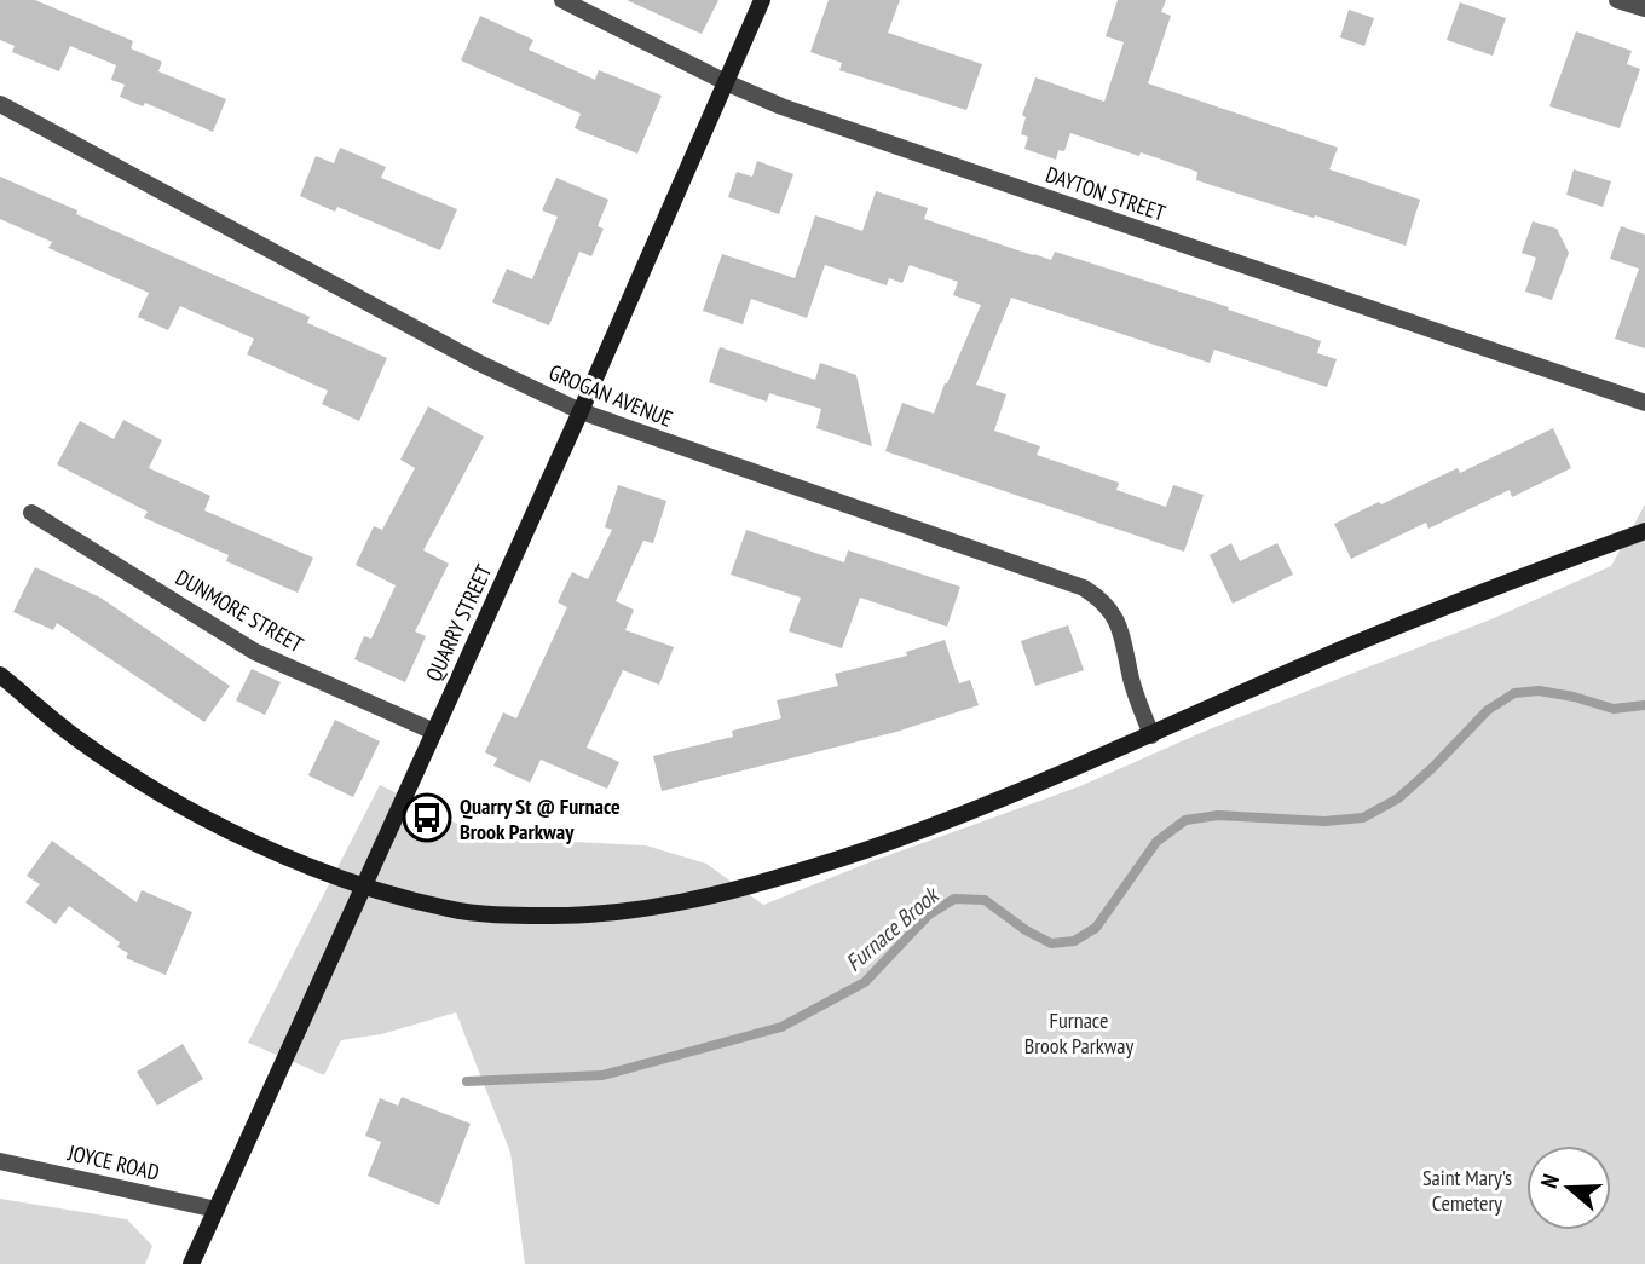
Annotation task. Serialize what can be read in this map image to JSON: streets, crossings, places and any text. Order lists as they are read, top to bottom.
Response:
{
  "streets": {
    "main road": ["QUARRY STREET"],
    "street": [
      "DAYTON STREET",
      "GROGAN AVENUE",
      "DUNMORE STREET",
      "JOYCE ROAD"
    ]
  },
  "crossings": [
    ["DAYTON STREET", "QUARRY STREET"],
    ["GROGAN AVENUE", "QUARRY STREET"],
    ["DUNMORE STREET", "QUARRY STREET"],
    ["QUARRY STREET", "JOYCE ROAD"]
  ],
  "water": ["Furnace Brook"],
  "parks": ["Furnace Brook Parkway", "Saint Mary's Cemetery"],
  "places": {
    "bus stop": ["Quarry St @ Furnace Brook Parkway"]
  },
  "north": "left"
}
